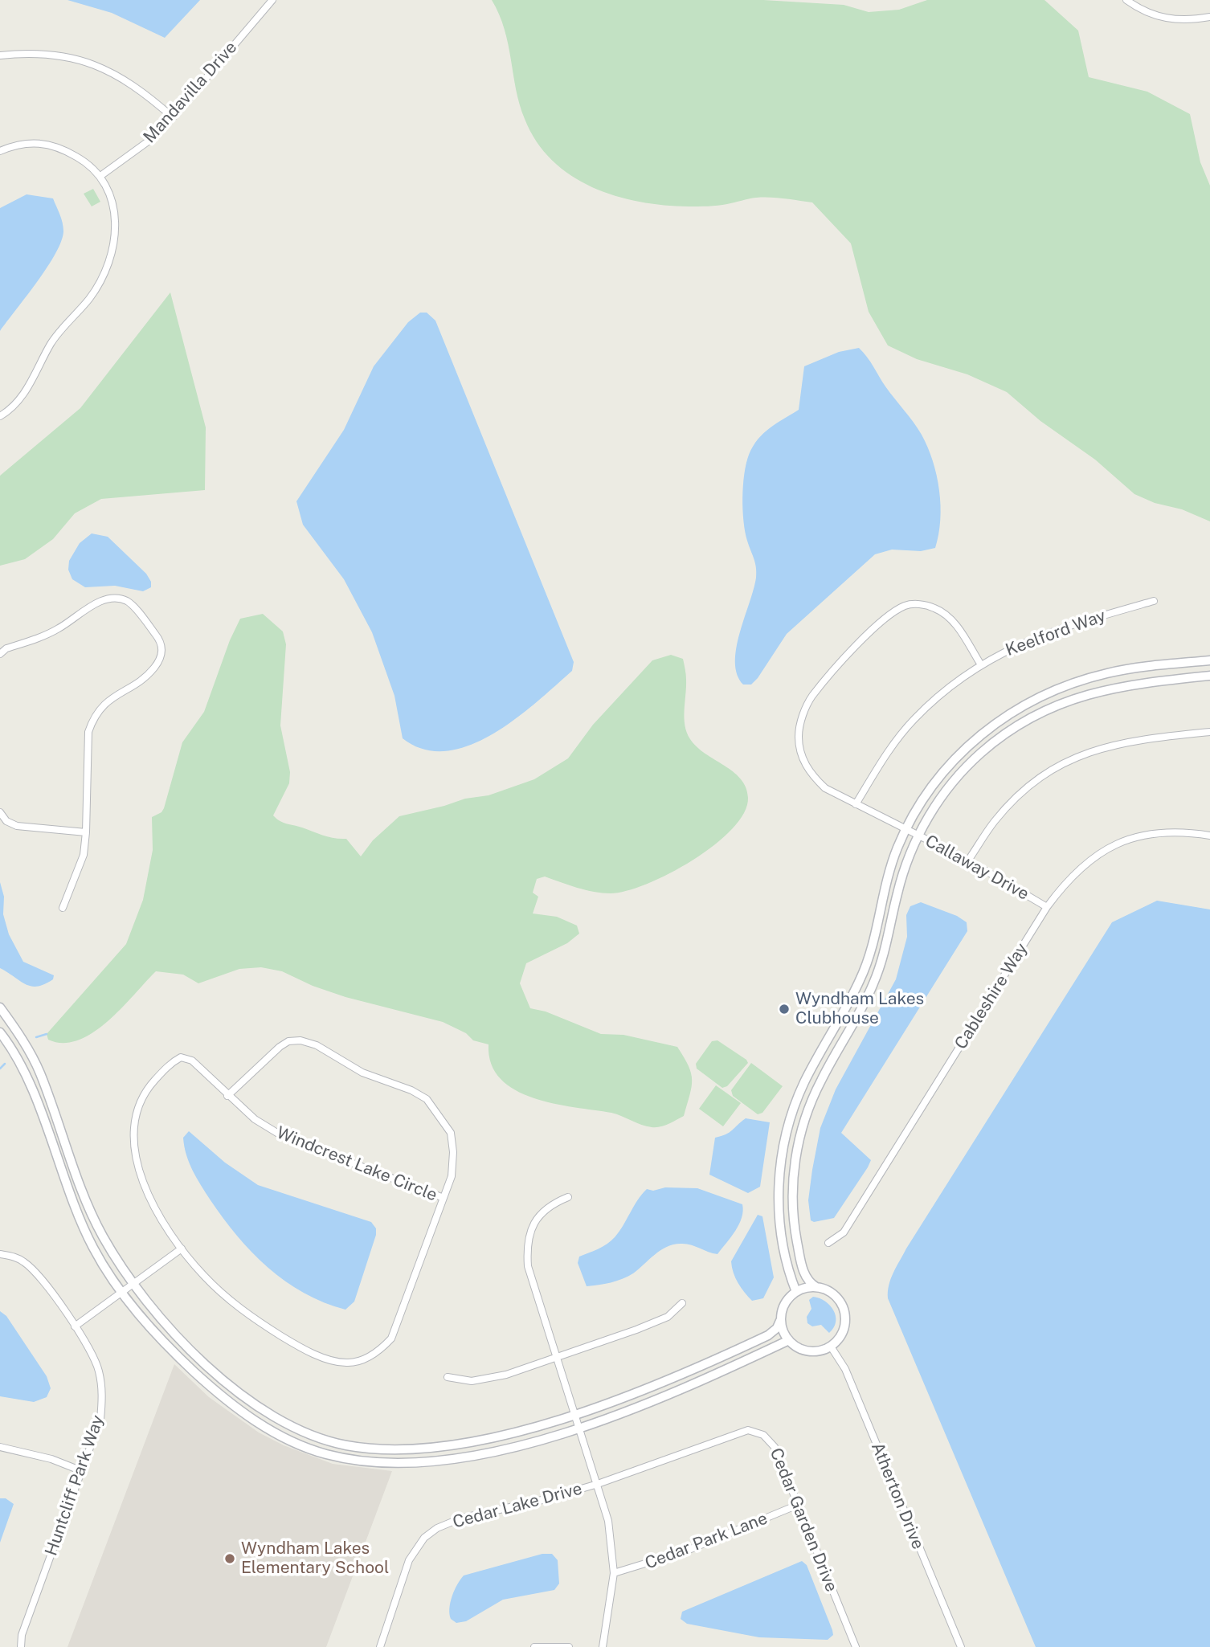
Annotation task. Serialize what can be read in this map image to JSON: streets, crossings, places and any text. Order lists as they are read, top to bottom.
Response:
{
  "streets": {
    "street": [
      "Mandavilla Drive",
      "Keelford Way",
      "Callaway Drive",
      "Cableshire Way",
      "Windcrest Lake Circle",
      "Huntcliff Park Way",
      "Atherton Drive",
      "Cedar Lake Drive",
      "Cedar Garden Drive",
      "Cedar Park Lane"
    ]
  },
  "crossings": [
    ["Keelford Way", "Callaway Drive"],
    ["Callaway Drive", "Cableshire Way"],
    ["Cedar Lake Drive", "Cedar Garden Drive"],
    ["Cedar Garden Drive", "Cedar Park Lane"]
  ],
  "places": ["Wyndham Lakes Clubhouse", "Wyndham Lakes Elementary School"]
}
